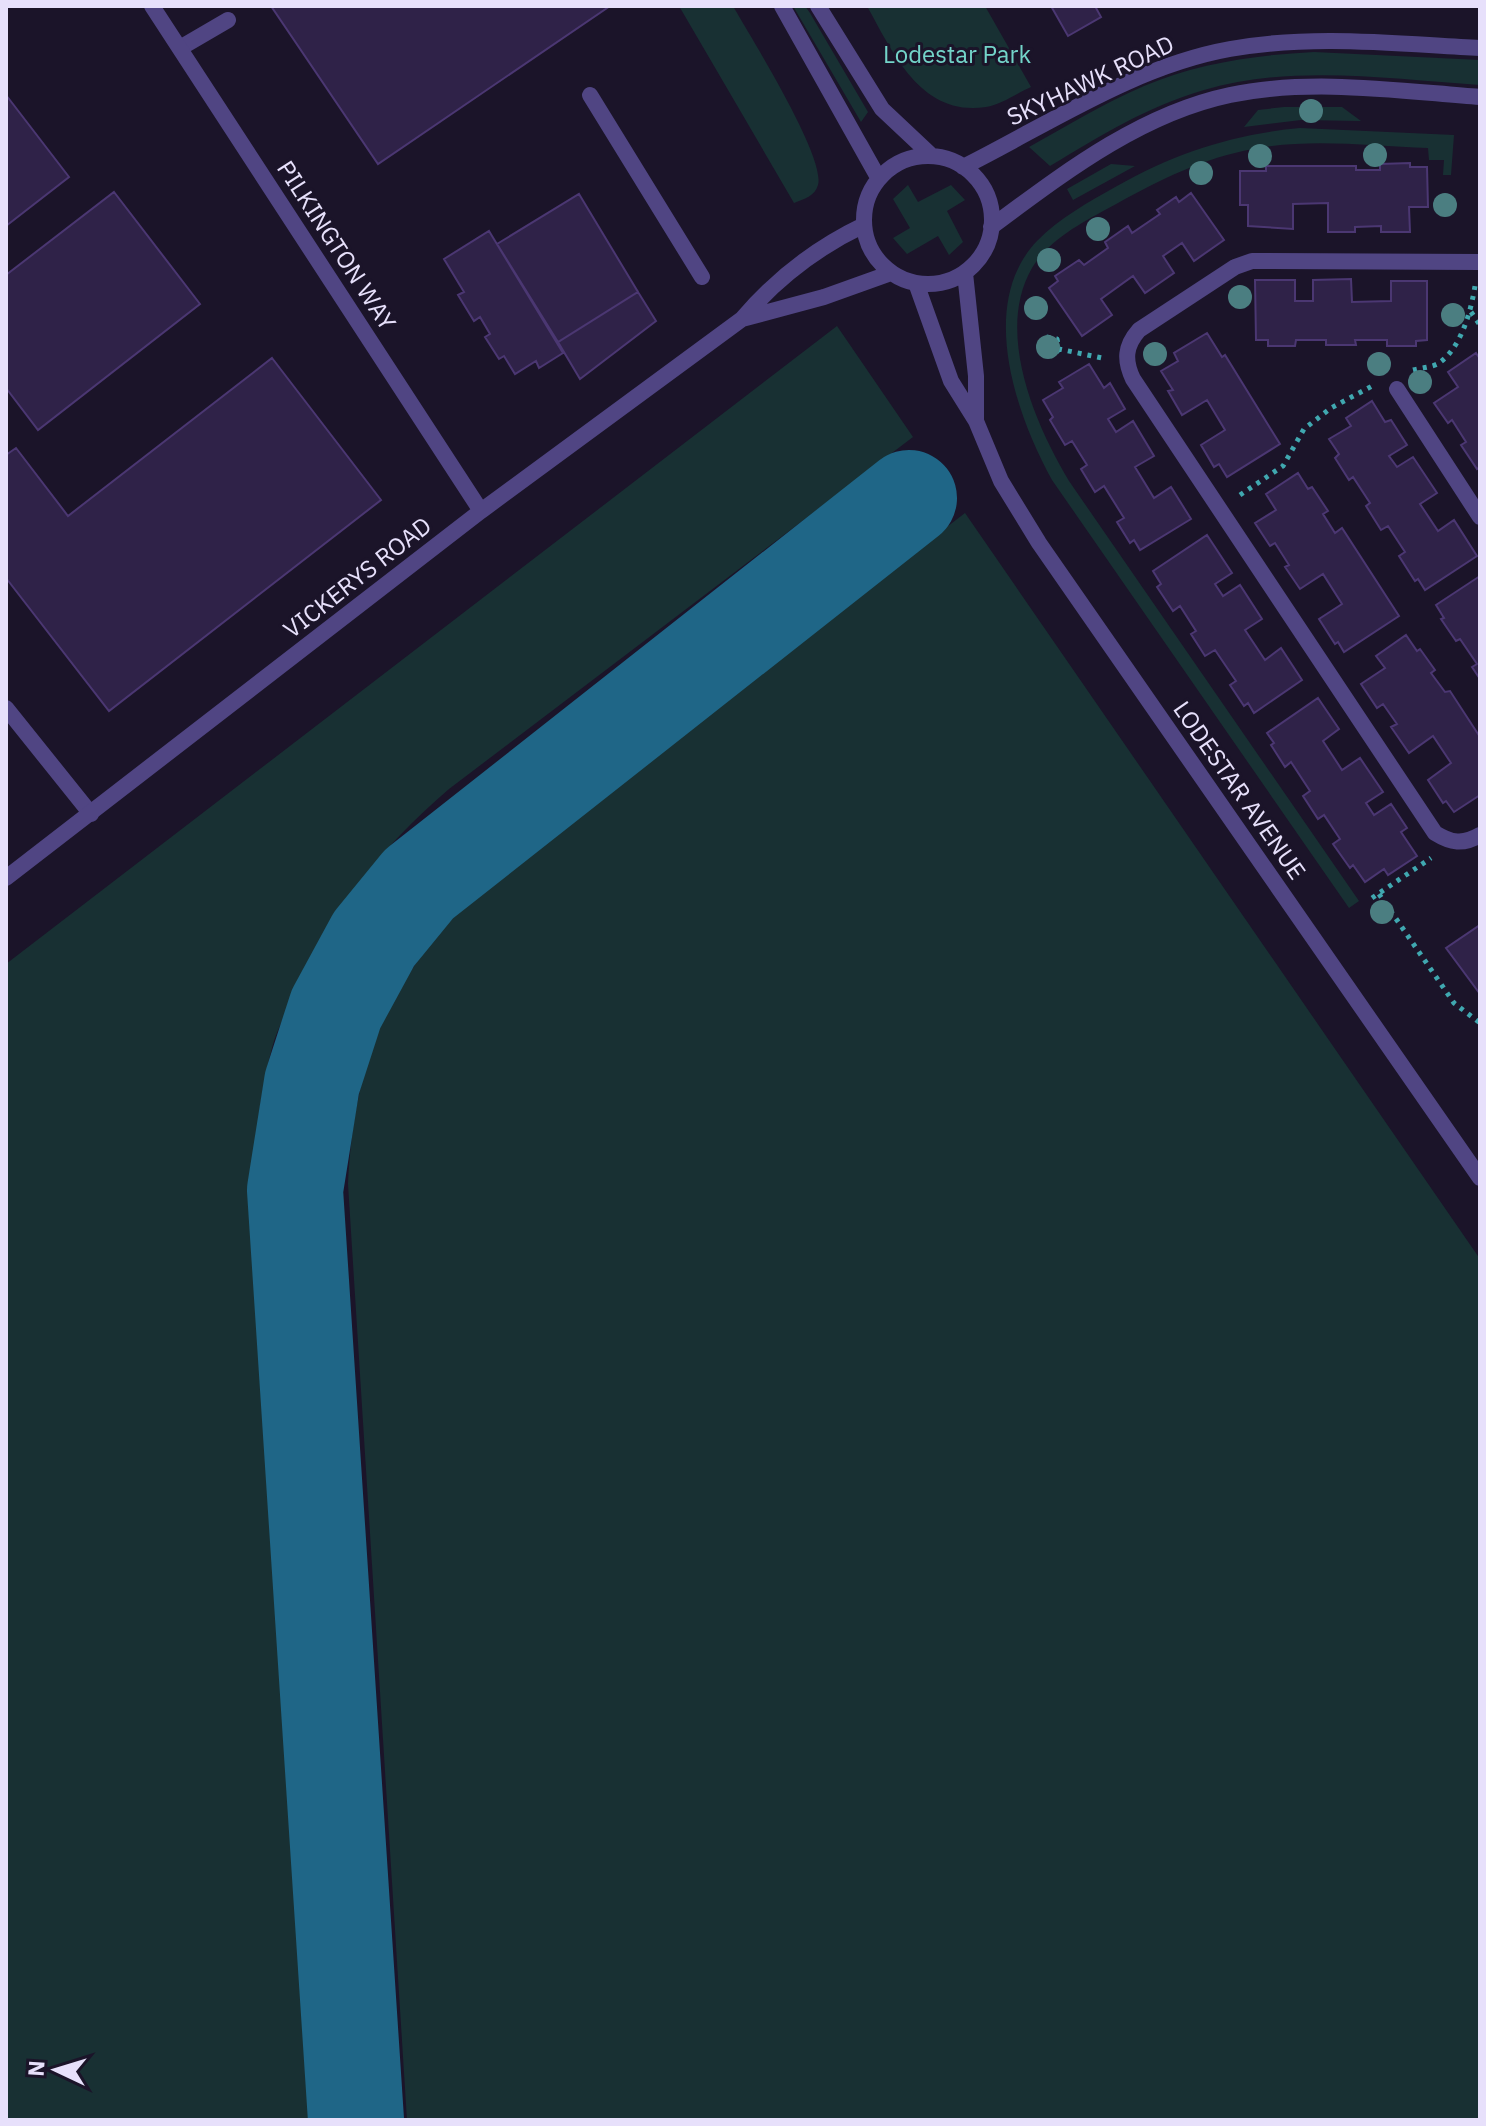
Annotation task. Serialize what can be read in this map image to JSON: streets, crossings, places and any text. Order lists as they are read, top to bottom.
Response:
{
  "streets": {
    "street": [
      "SKYHAWK ROAD",
      "PILKINGTON WAY",
      "VICKERYS ROAD",
      "LODESTAR AVENUE"
    ]
  },
  "crossings": [
    ["SKYHAWK ROAD", "VICKERYS ROAD"],
    ["SKYHAWK ROAD", "LODESTAR AVENUE"],
    ["PILKINGTON WAY", "VICKERYS ROAD"],
    ["VICKERYS ROAD", "LODESTAR AVENUE"]
  ],
  "parks": ["Lodestar Park"],
  "north": "left"
}
